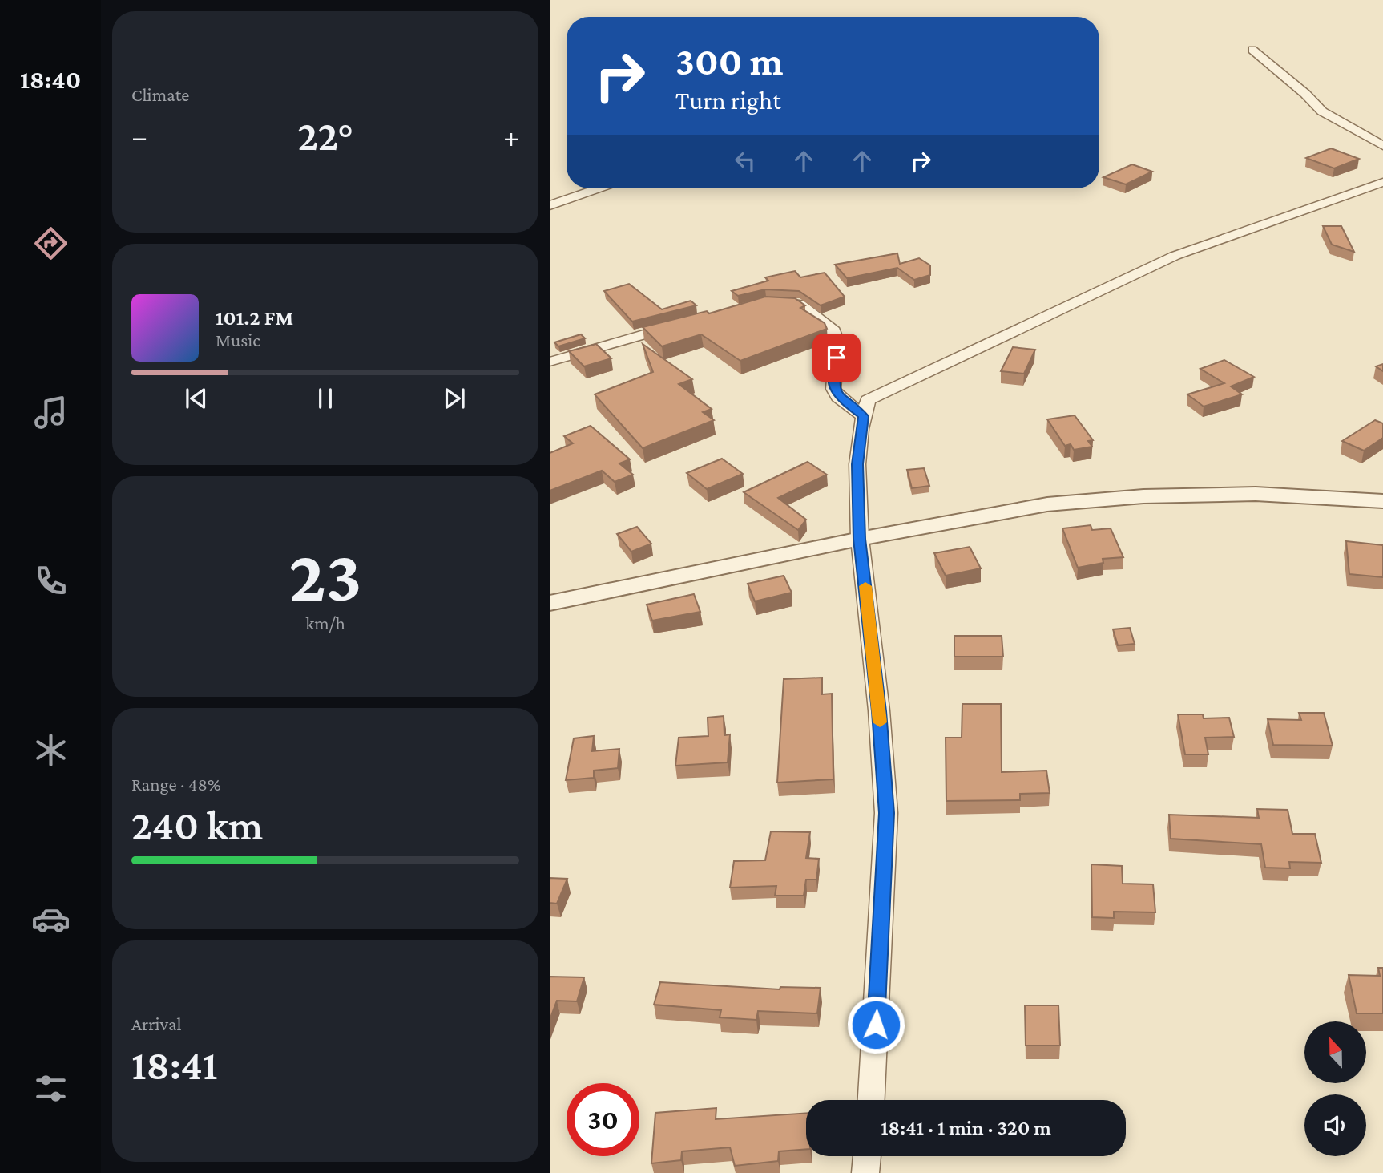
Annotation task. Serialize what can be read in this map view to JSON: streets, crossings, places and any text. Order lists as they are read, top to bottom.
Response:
{
  "north": "top",
  "page": {
    "tabs": "18:40",
    "tile": [
      "Climate",
      ["23", "km/h"],
      ["Range · 48%", "240 km"],
      ["Arrival", "18:41"]
    ],
    "turn": ["300 m", "Turn right"],
    "heat": ["−", "22°", "+"],
    "song": ["101.2 FM", "Music"],
    "limit": "30",
    "trip": "18:41 · 1 min · 320 m"
  }
}
